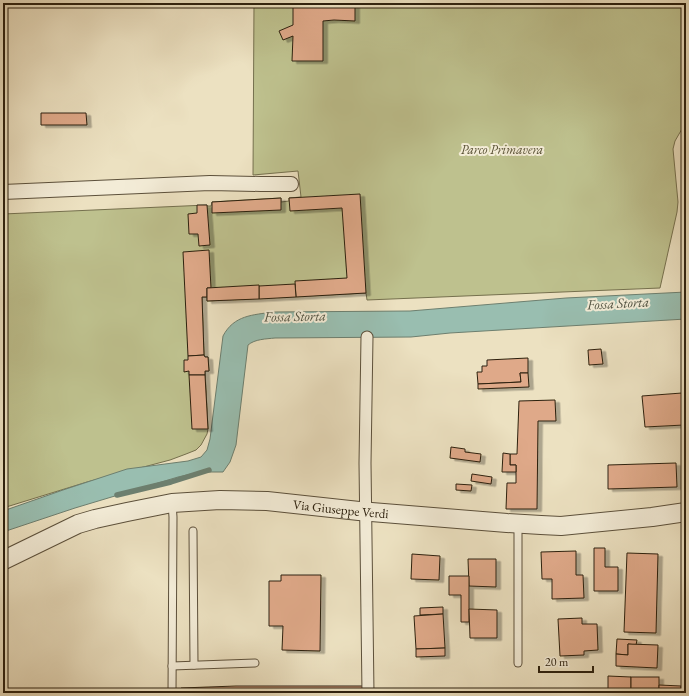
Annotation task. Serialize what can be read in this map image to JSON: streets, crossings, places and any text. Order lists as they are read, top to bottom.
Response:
{
  "streets": {
    "street": ["Via Giuseppe Verdi"]
  },
  "water": ["Fossa Storta"],
  "parks": ["Parco Primavera"],
  "scale_bar": "20 m"
}
